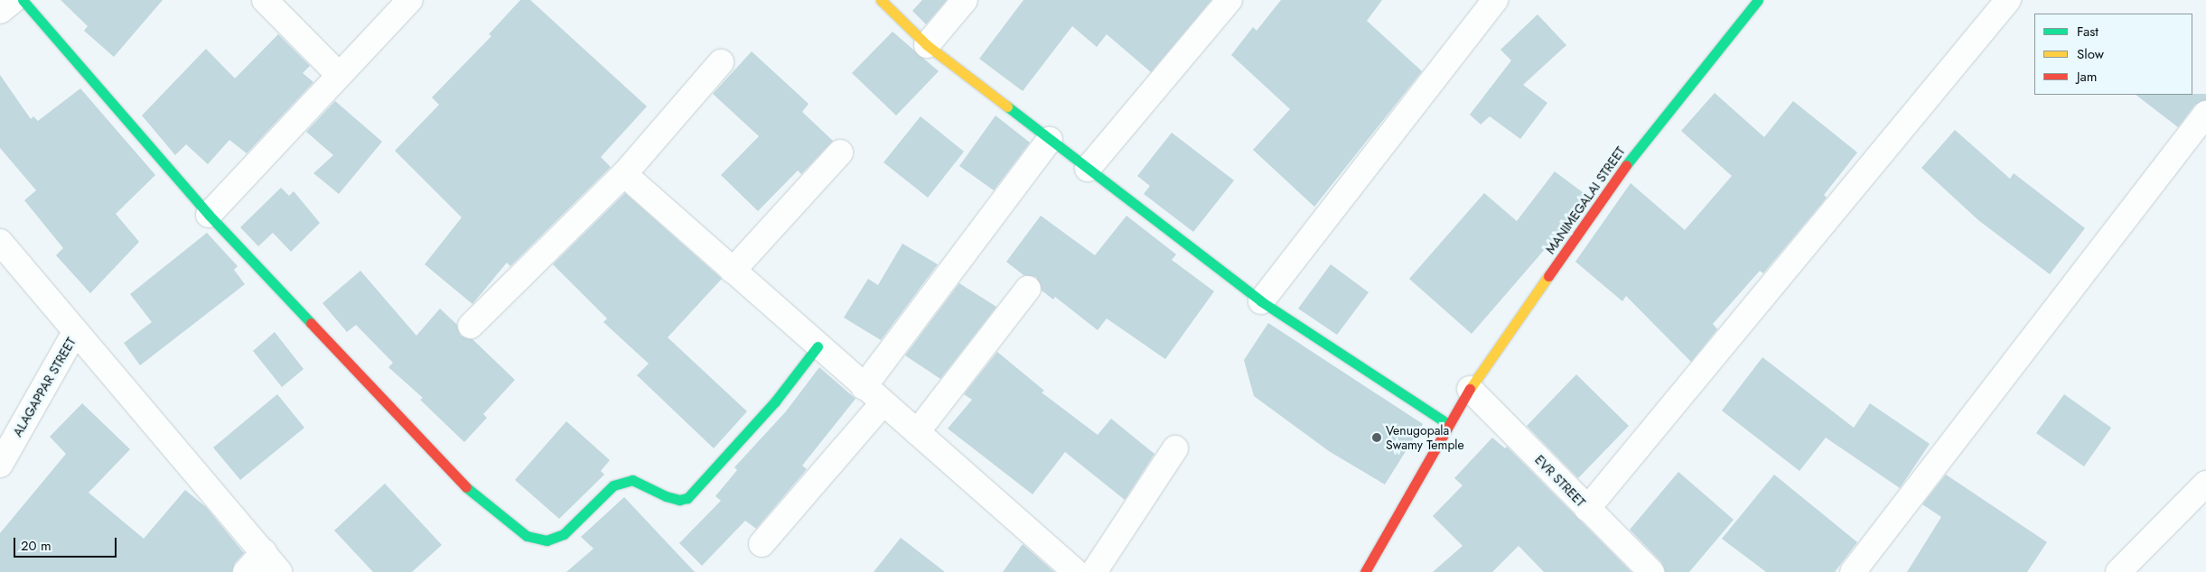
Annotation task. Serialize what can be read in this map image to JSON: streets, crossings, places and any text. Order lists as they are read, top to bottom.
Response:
{
  "streets": {
    "street": ["MANIMEGALAI STREET", "ALAGAPPAR STREET", "EVR STREET"]
  },
  "crossings": [
    ["MANIMEGALAI STREET", "EVR STREET"]
  ],
  "places": ["Venugopala Swamy Temple"],
  "legend": ["Fast", "Slow", "Jam"],
  "scale_bar": "20 m"
}
